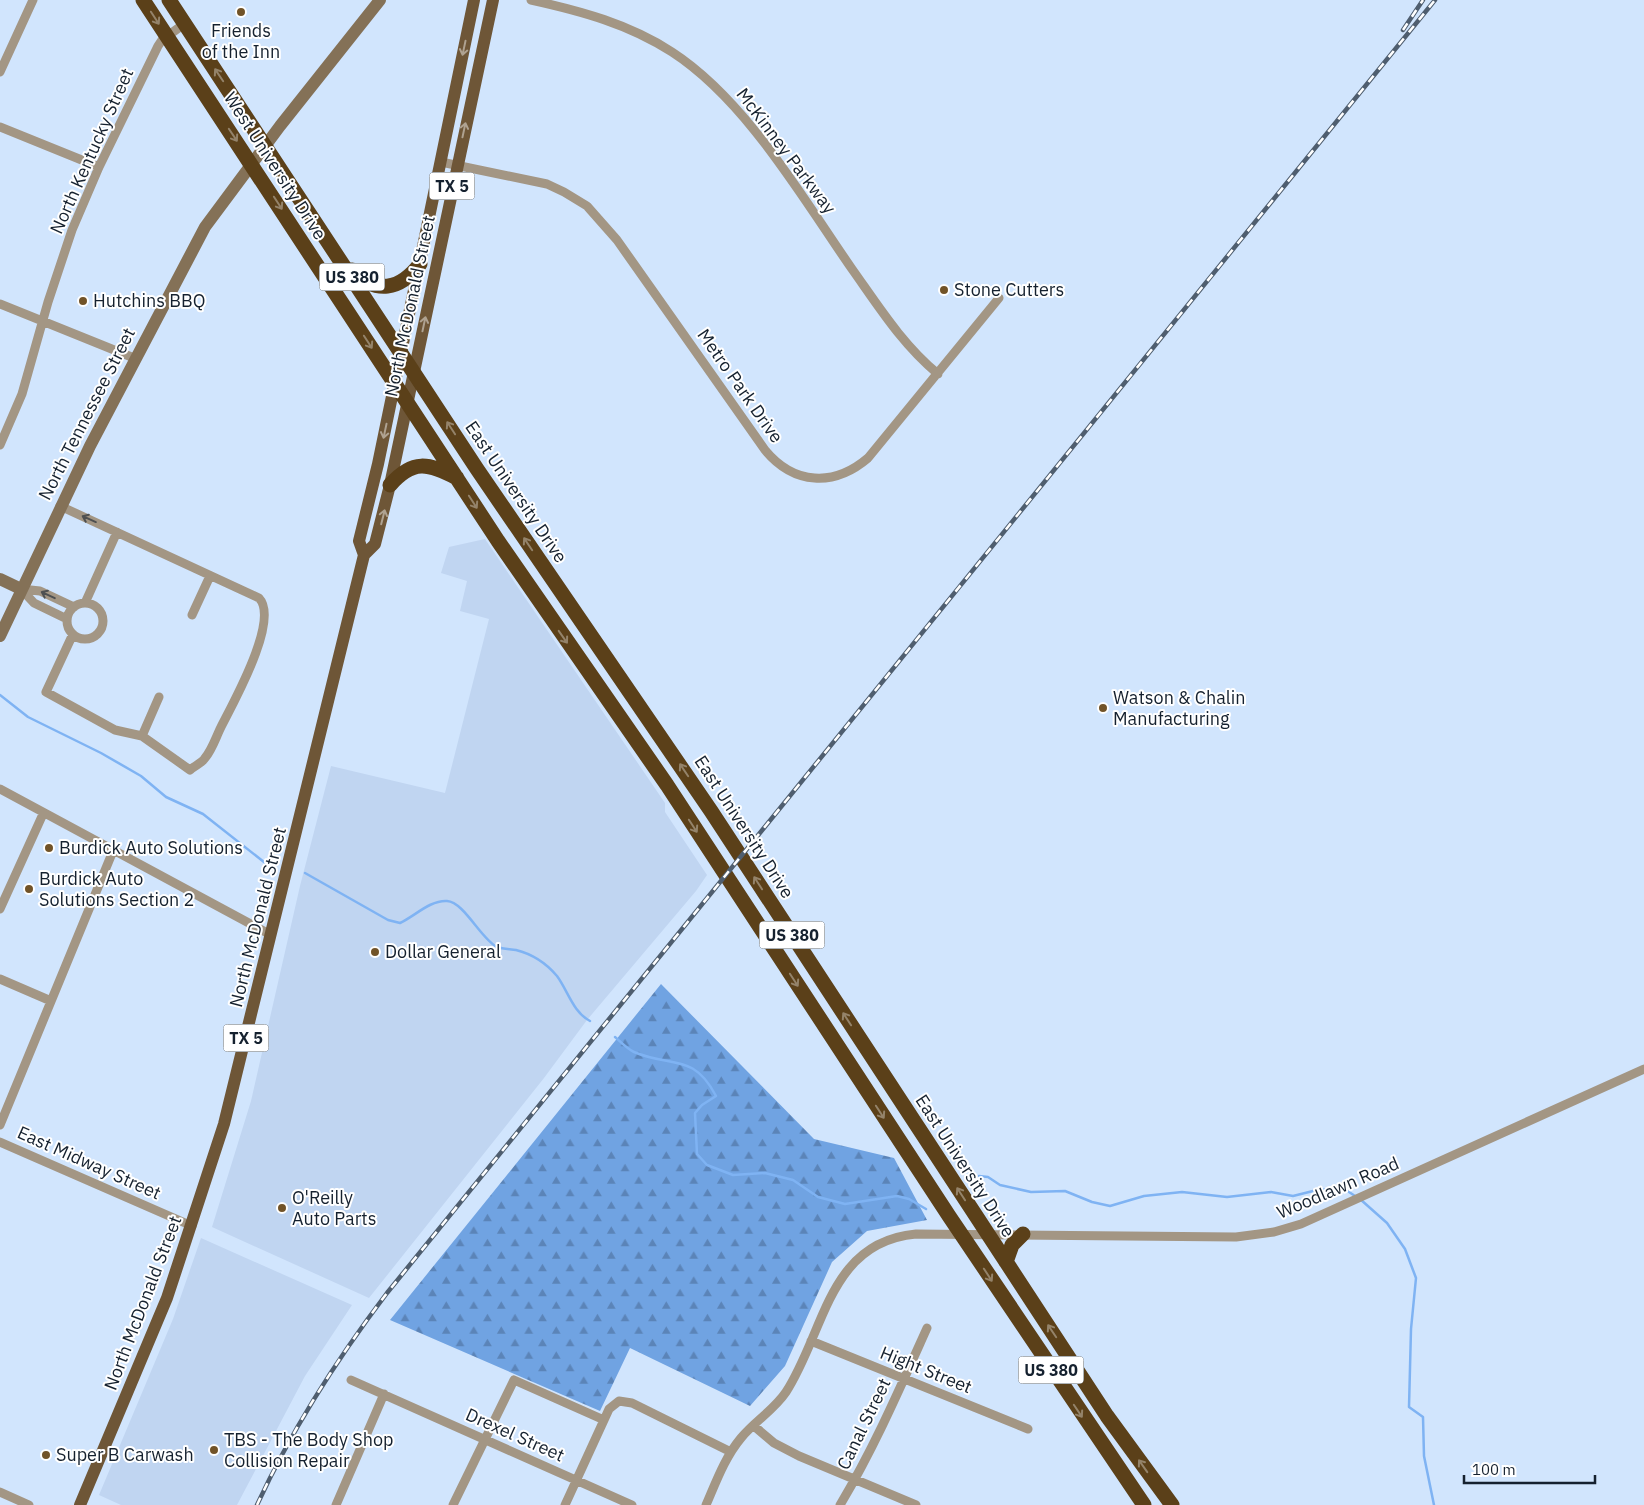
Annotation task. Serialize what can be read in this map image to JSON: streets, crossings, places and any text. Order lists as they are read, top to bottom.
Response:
{
  "streets": {
    "highway": ["West University Drive", "US 380", "East University Drive"],
    "main road": ["TX 5", "North McDonald Street"],
    "street": [
      "North Kentucky Street",
      "McKinney Parkway",
      "Metro Park Drive",
      "North Tennessee Street",
      "East Midway Street",
      "Woodlawn Road",
      "Hight Street",
      "Canal Street",
      "Drexel Street"
    ]
  },
  "crossings": [
    ["North Kentucky Street", "West University Drive"],
    ["McKinney Parkway", "Metro Park Drive"],
    ["West University Drive", "US 380"],
    ["West University Drive", "North McDonald Street"],
    ["West University Drive", "North Tennessee Street"],
    ["West University Drive", "East University Drive"],
    ["US 380", "North McDonald Street"],
    ["US 380", "Woodlawn Road"],
    ["North McDonald Street", "Metro Park Drive"],
    ["North McDonald Street", "East University Drive"],
    ["North McDonald Street", "East Midway Street"],
    ["East University Drive", "Woodlawn Road"],
    ["Woodlawn Road", "Hight Street"],
    ["Hight Street", "Canal Street"]
  ],
  "places": [
    "Friends of the Inn",
    "Stone Cutters",
    "Hutchins BBQ",
    "Watson & Chalin Manufacturing",
    "Burdick Auto Solutions",
    "Burdick Auto Solutions Section 2",
    "Dollar General",
    "O'Reilly Auto Parts",
    "TBS - The Body Shop Collision Repair",
    "Super B Carwash"
  ],
  "scale_bar": "100 m"
}
